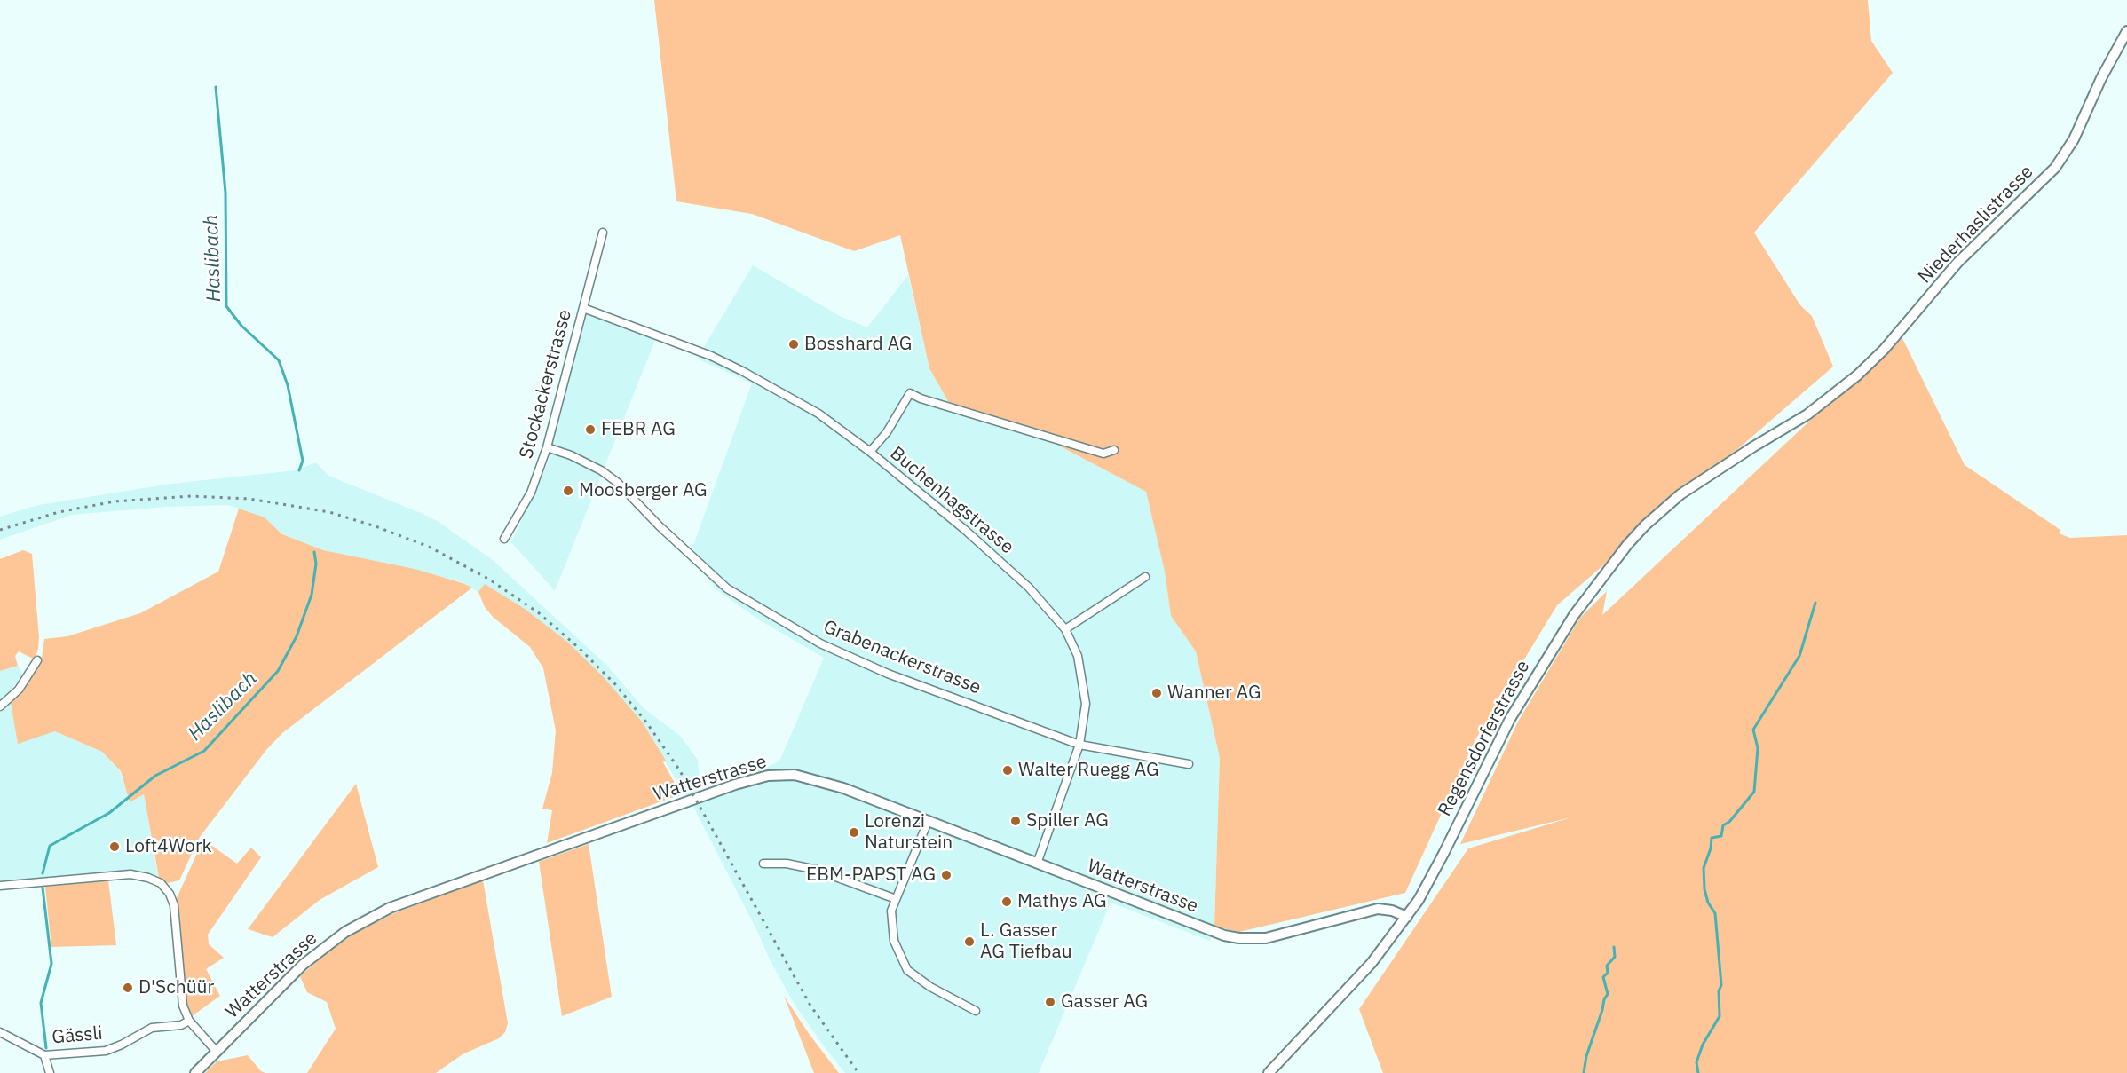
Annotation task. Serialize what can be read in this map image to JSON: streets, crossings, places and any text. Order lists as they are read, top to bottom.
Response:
{
  "streets": {
    "street": [
      "Niederhaslistrasse",
      "Stockackerstrasse",
      "Buchenhagstrasse",
      "Grabenackerstrasse",
      "Regensdorferstrasse",
      "Watterstrasse",
      "Gässli"
    ]
  },
  "crossings": [
    ["Niederhaslistrasse", "Regensdorferstrasse"],
    ["Stockackerstrasse", "Buchenhagstrasse"],
    ["Stockackerstrasse", "Grabenackerstrasse"],
    ["Buchenhagstrasse", "Grabenackerstrasse"],
    ["Buchenhagstrasse", "Watterstrasse"],
    ["Regensdorferstrasse", "Watterstrasse"]
  ],
  "water": ["Haslibach"],
  "places": [
    "Bosshard AG",
    "FEBR AG",
    "Moosberger AG",
    "Wanner AG",
    "Walter Ruegg AG",
    "Spiller AG",
    "Lorenzi Naturstein",
    "Loft4Work",
    "EBM-PAPST AG",
    "Mathys AG",
    "L. Gasser AG Tiefbau",
    "D'Schüür",
    "Gasser AG"
  ]
}
